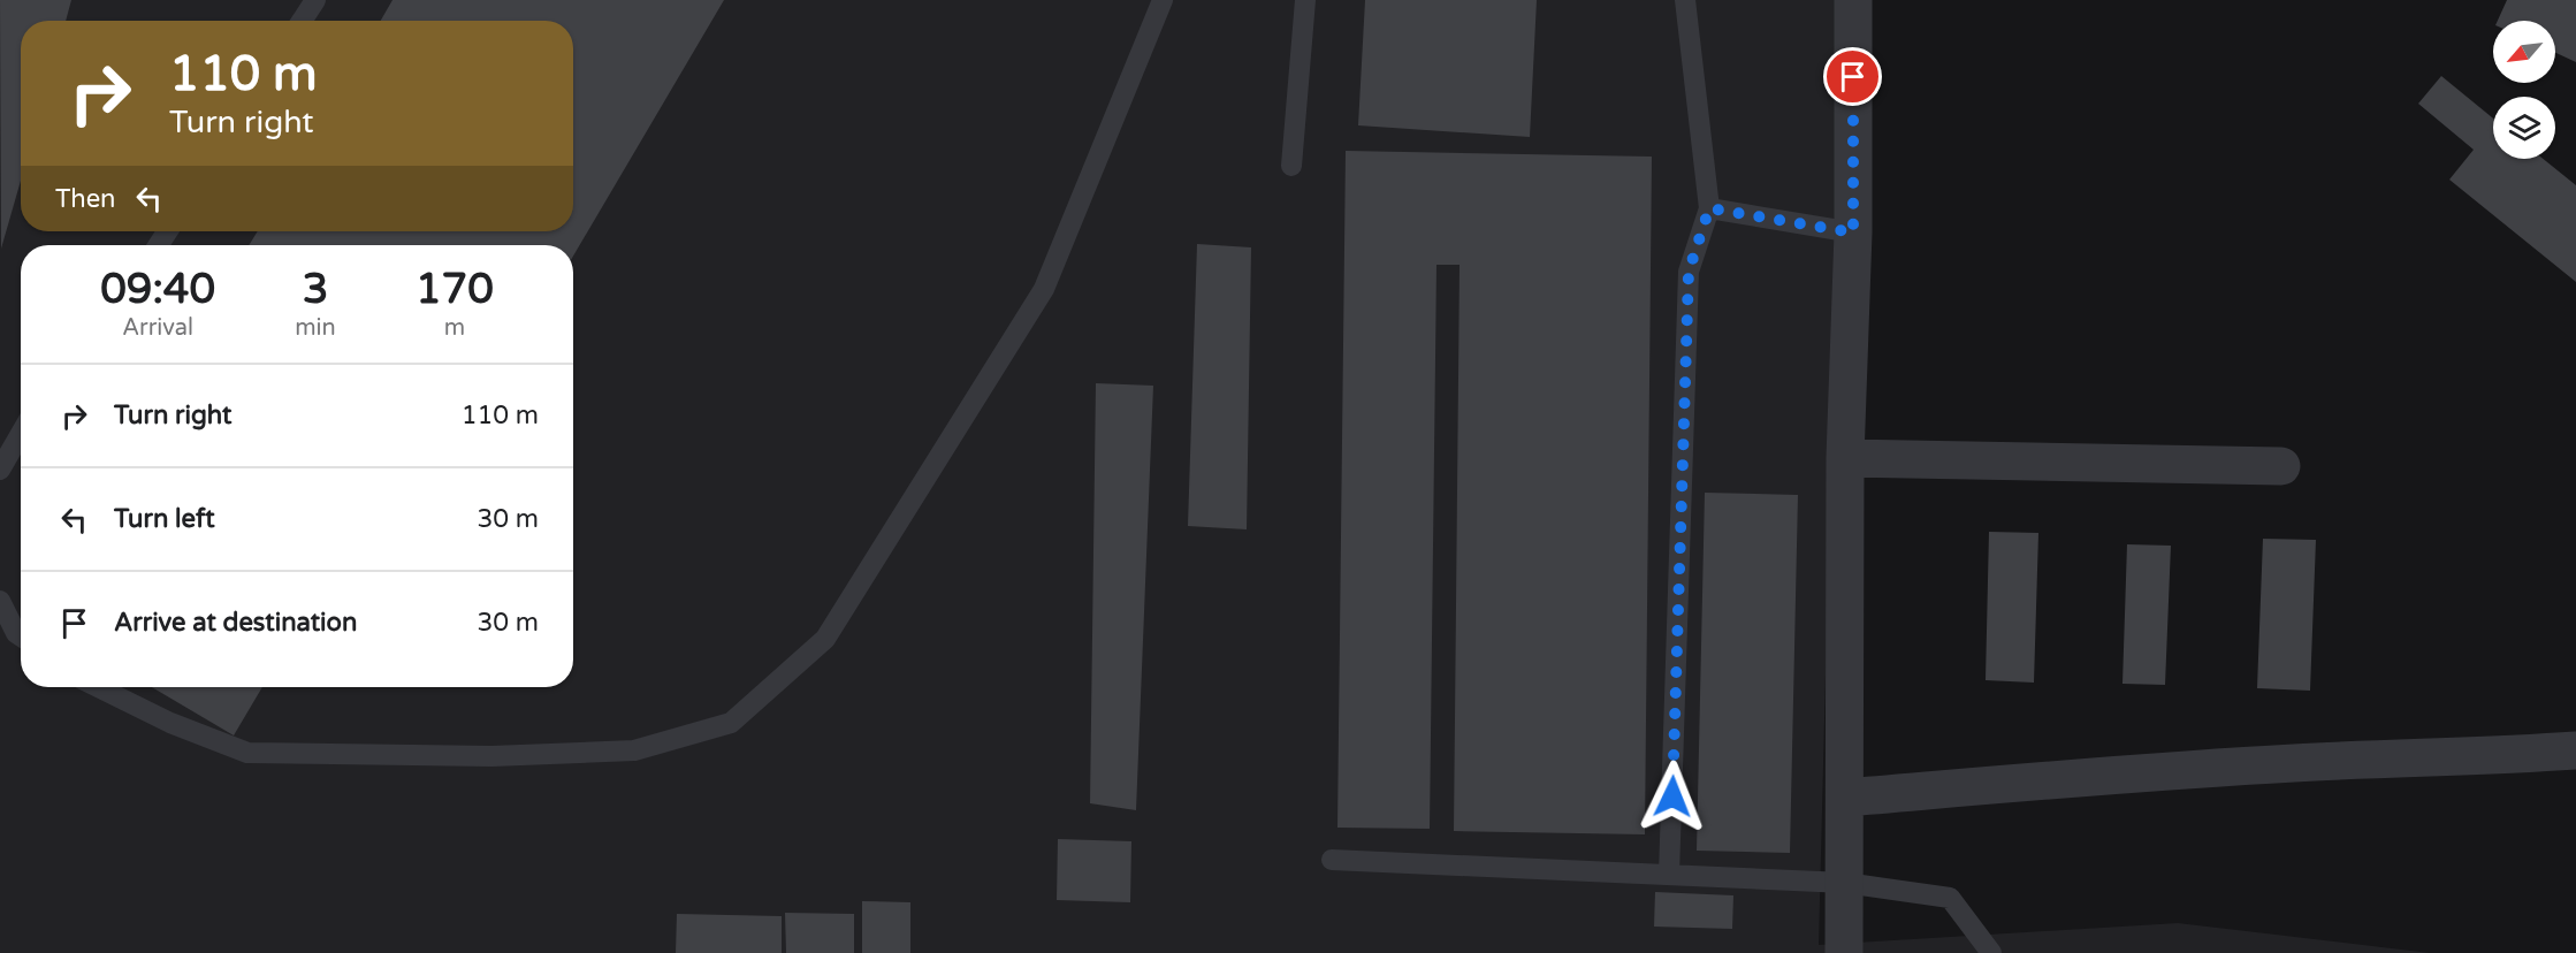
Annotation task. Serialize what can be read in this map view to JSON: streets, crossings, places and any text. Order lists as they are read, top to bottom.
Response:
{
  "north": "bottom left",
  "page": {
    "turn": ["110 m", "Turn right"],
    "then": "Then",
    "eta": [
      "09:40",
      "Arrival",
      "3",
      "min",
      "170",
      "m"
    ],
    "list": [
      {
        "name": "Turn right",
        "value": "110 m"
      },
      {
        "name": "Turn left",
        "value": "30 m"
      },
      {
        "name": "Arrive at destination",
        "value": "30 m"
      }
    ]
  }
}
